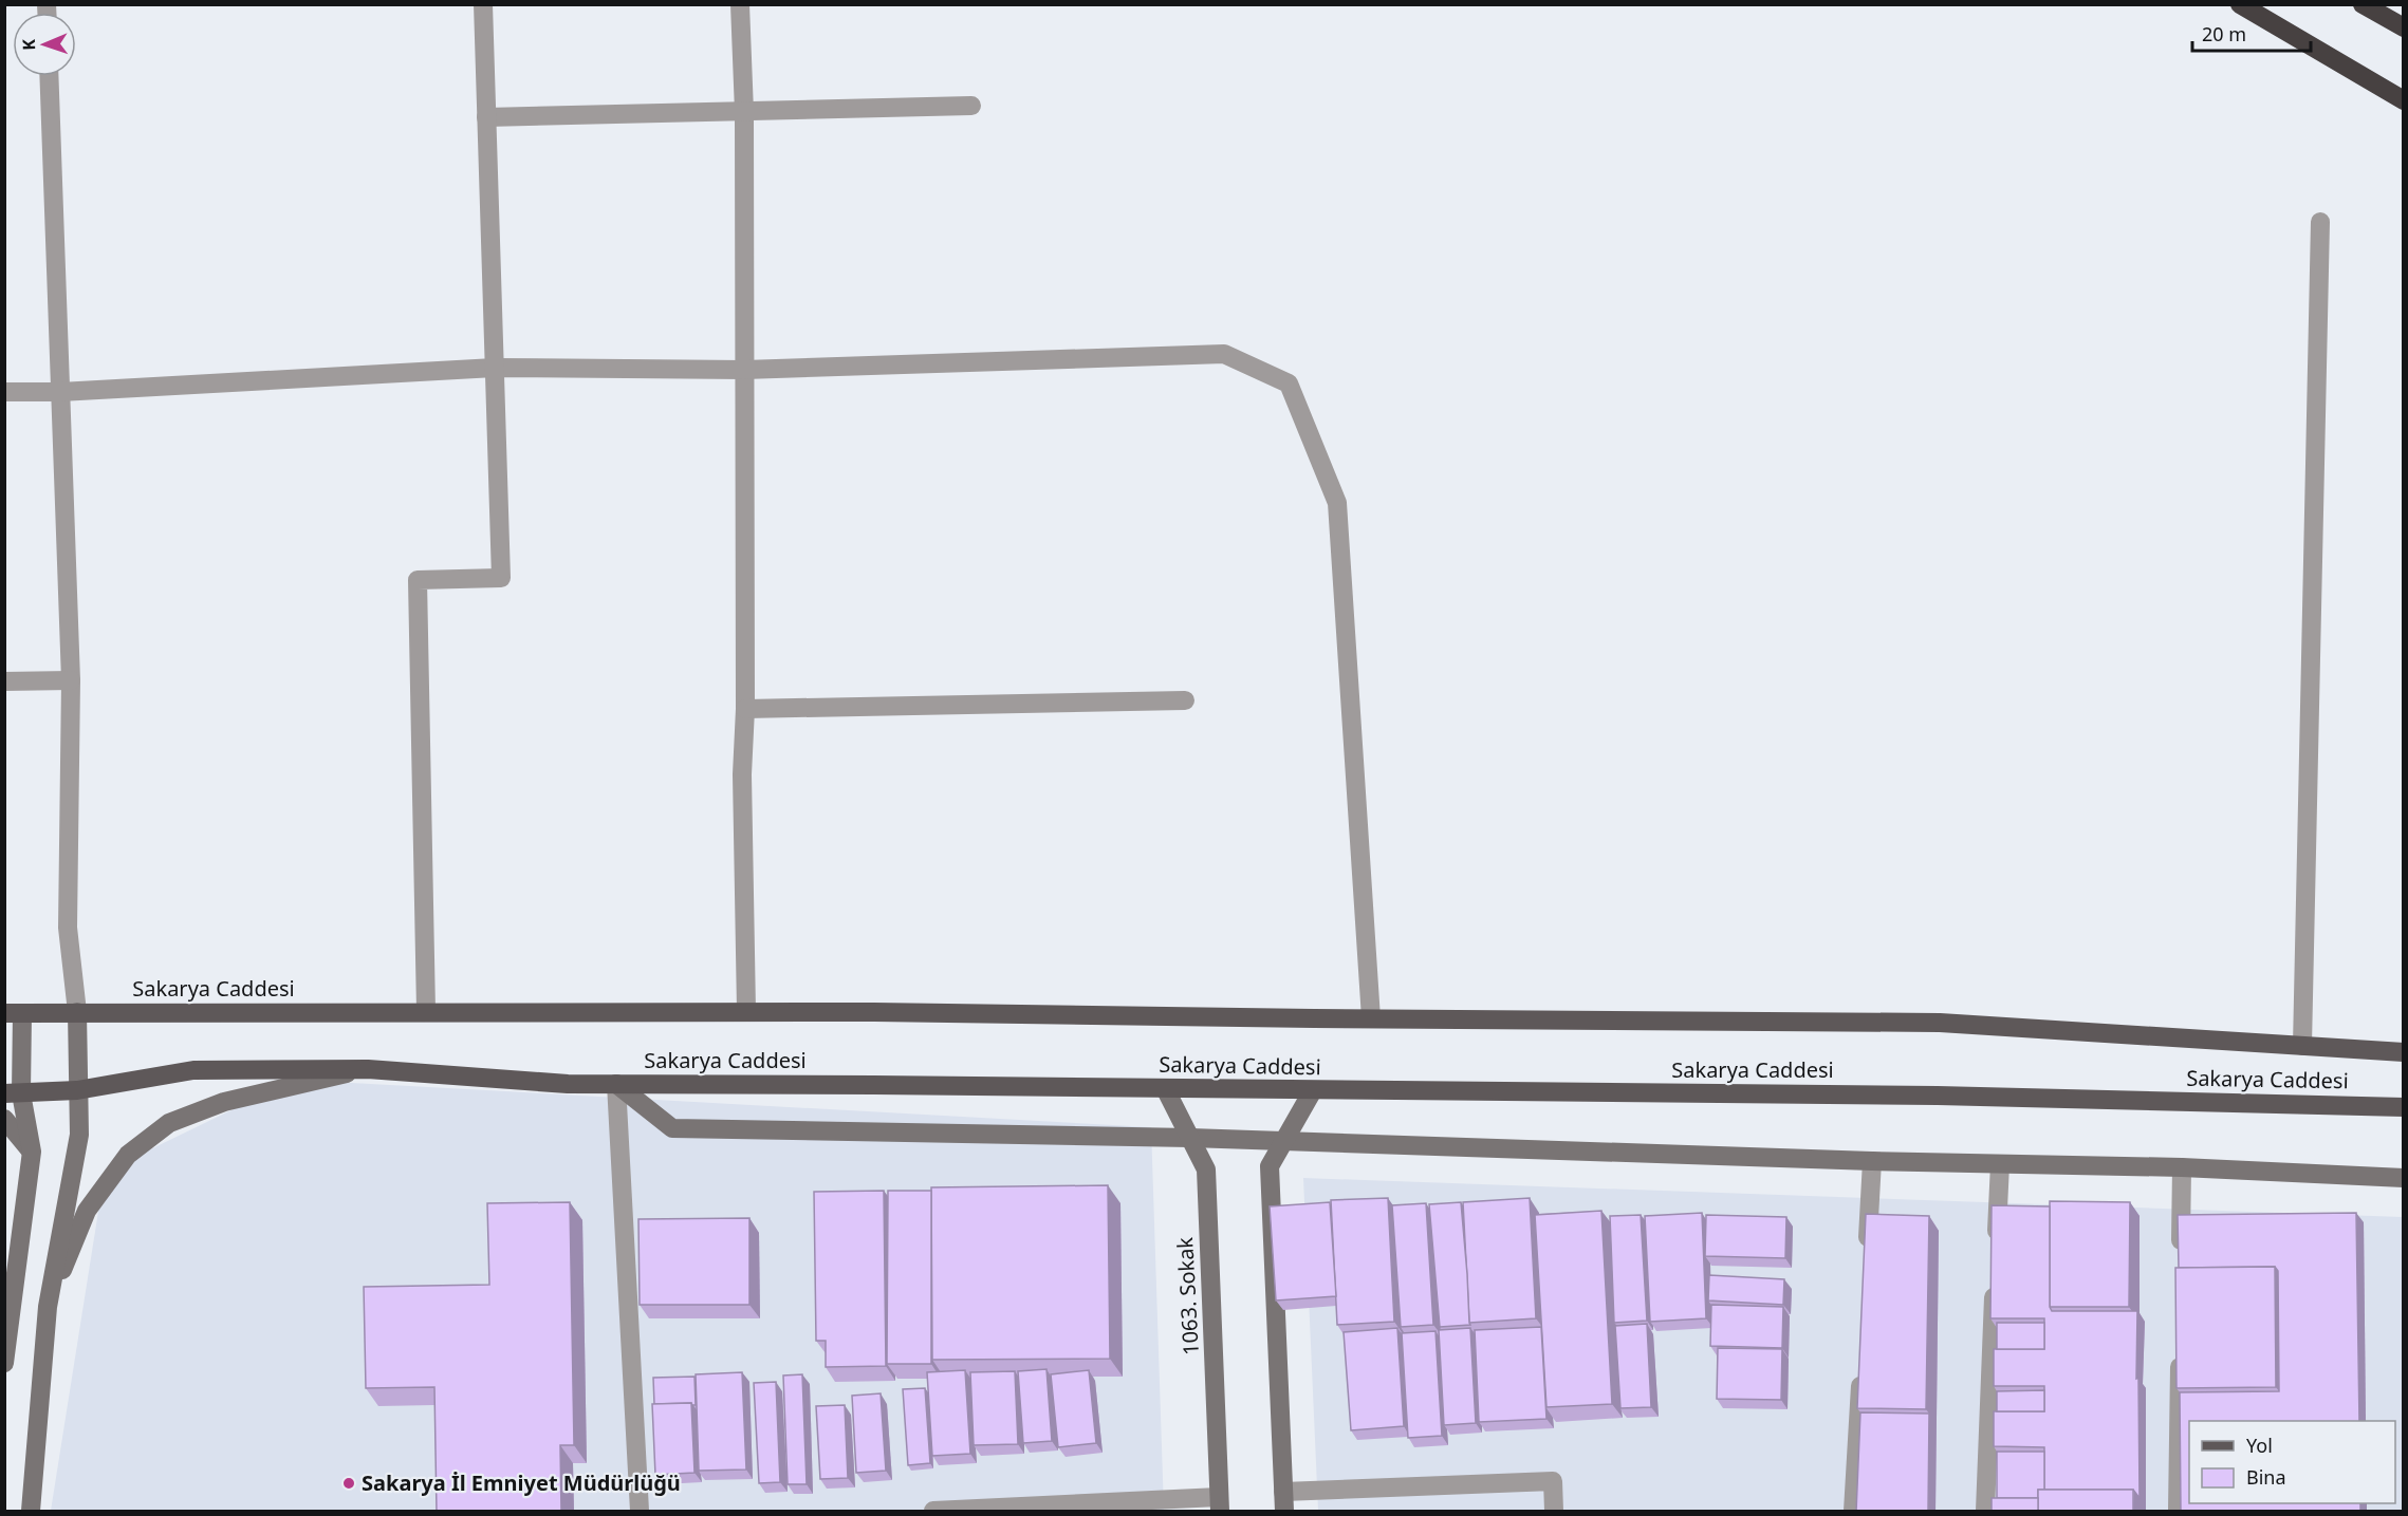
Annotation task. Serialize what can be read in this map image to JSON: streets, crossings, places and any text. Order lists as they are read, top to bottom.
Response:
{
  "streets": {
    "main road": ["Sakarya Caddesi", "1063. Sokak"]
  },
  "crossings": [
    ["Sakarya Caddesi", "1063. Sokak"]
  ],
  "places": ["Sakarya İl Emniyet Müdürlüğü"],
  "legend": ["Yol", "Bina"],
  "scale_bar": "20 m",
  "north": "left"
}
